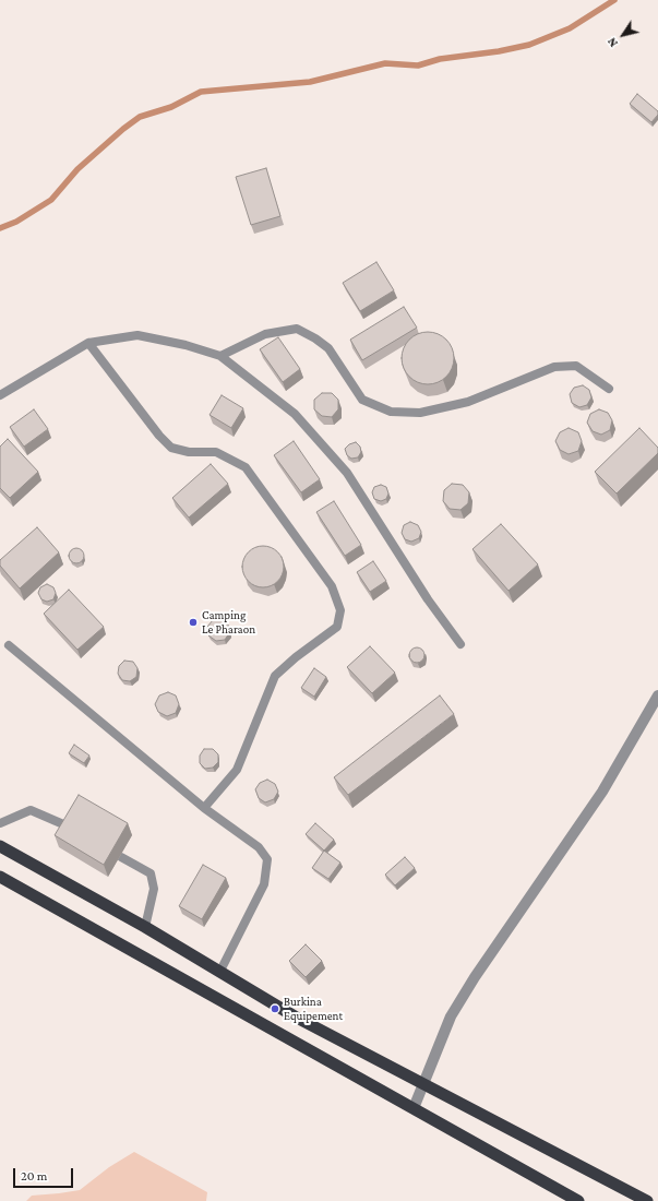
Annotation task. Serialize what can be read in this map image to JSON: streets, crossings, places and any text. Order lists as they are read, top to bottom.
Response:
{
  "places": ["Camping Le Pharaon", "Burkina Equipement"],
  "scale_bar": "20 m",
  "north": "bottom left"
}
